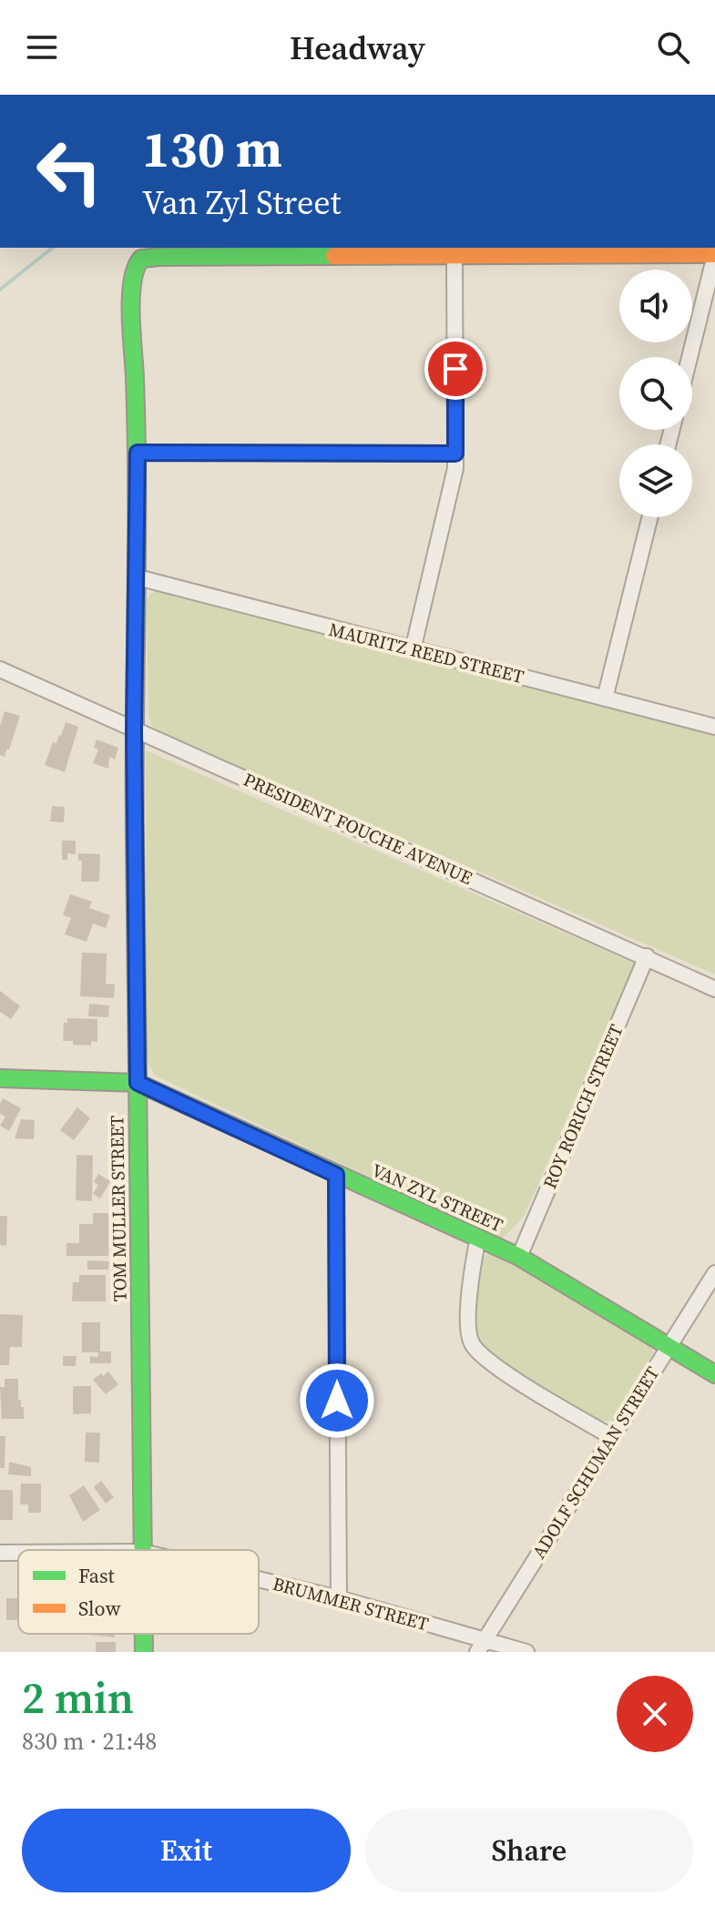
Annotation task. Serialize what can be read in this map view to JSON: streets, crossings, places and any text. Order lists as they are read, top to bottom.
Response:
{
  "streets": {
    "street": [
      "MAURITZ REED STREET",
      "PRESIDENT FOUCHE AVENUE",
      "ROY RORICH STREET",
      "VAN ZYL STREET",
      "TOM MULLER STREET",
      "ADOLF SCHUMAN STREET",
      "BRUMMER STREET"
    ]
  },
  "crossings": [
    ["MAURITZ REED STREET", "TOM MULLER STREET"],
    ["PRESIDENT FOUCHE AVENUE", "ROY RORICH STREET"],
    ["PRESIDENT FOUCHE AVENUE", "TOM MULLER STREET"],
    ["ROY RORICH STREET", "VAN ZYL STREET"],
    ["VAN ZYL STREET", "TOM MULLER STREET"],
    ["VAN ZYL STREET", "ADOLF SCHUMAN STREET"],
    ["ADOLF SCHUMAN STREET", "BRUMMER STREET"]
  ],
  "legend": ["Fast", "Slow"],
  "page": {
    "header": "Headway",
    "turn": ["130 m", "Van Zyl Street"],
    "heading": ["2 min", "830 m · 21:48"],
    "buttons": ["Exit", "Share"]
  }
}
